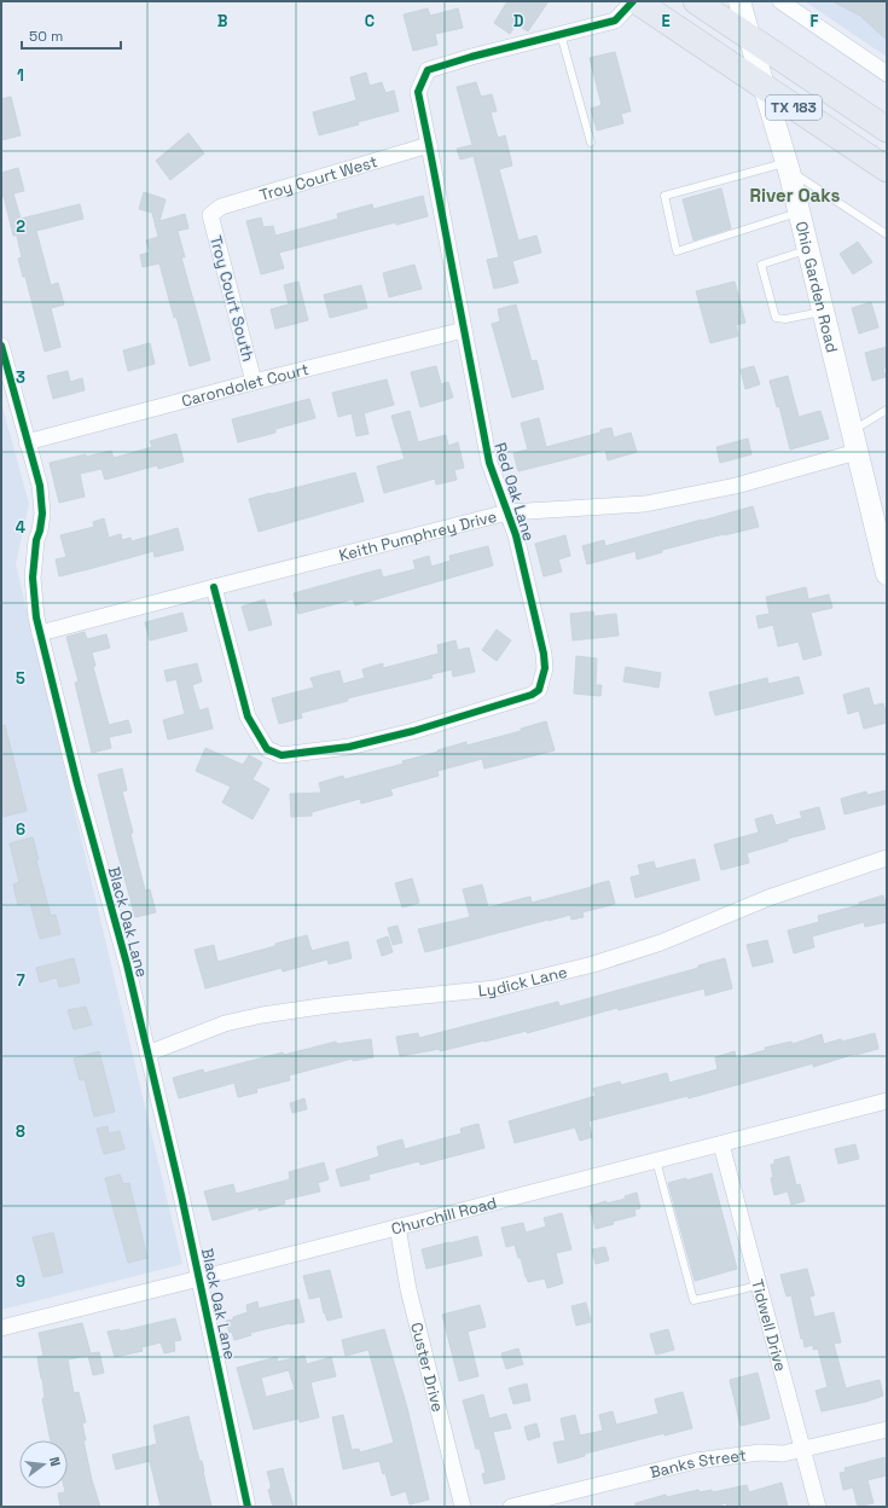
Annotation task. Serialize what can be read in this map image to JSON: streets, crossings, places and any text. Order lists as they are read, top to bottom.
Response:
{
  "streets": {
    "main road": ["TX 183"],
    "street": [
      "Troy Court West",
      "Ohio Garden Road",
      "Troy Court South",
      "Carondolet Court",
      "Red Oak Lane",
      "Keith Pumphrey Drive",
      "Black Oak Lane",
      "Lydick Lane",
      "Churchill Road",
      "Tidwell Drive",
      "Custer Drive",
      "Banks Street"
    ]
  },
  "crossings": [
    ["TX 183", "Ohio Garden Road"],
    ["TX 183", "Red Oak Lane"],
    ["Troy Court West", "Troy Court South"],
    ["Troy Court West", "Red Oak Lane"],
    ["Ohio Garden Road", "Keith Pumphrey Drive"],
    ["Troy Court South", "Carondolet Court"],
    ["Carondolet Court", "Red Oak Lane"],
    ["Carondolet Court", "Black Oak Lane"],
    ["Red Oak Lane", "Keith Pumphrey Drive"],
    ["Keith Pumphrey Drive", "Black Oak Lane"],
    ["Black Oak Lane", "Lydick Lane"],
    ["Black Oak Lane", "Churchill Road"],
    ["Churchill Road", "Tidwell Drive"],
    ["Churchill Road", "Custer Drive"],
    ["Tidwell Drive", "Banks Street"]
  ],
  "districts": ["River Oaks"],
  "scale_bar": "50 m",
  "north": "right",
  "grid": {
    "columns": [
      "B",
      "C",
      "D",
      "E",
      "F"
    ],
    "rows": [
      "1",
      "2",
      "3",
      "4",
      "5",
      "6",
      "7",
      "8",
      "9"
    ]
  }
}
